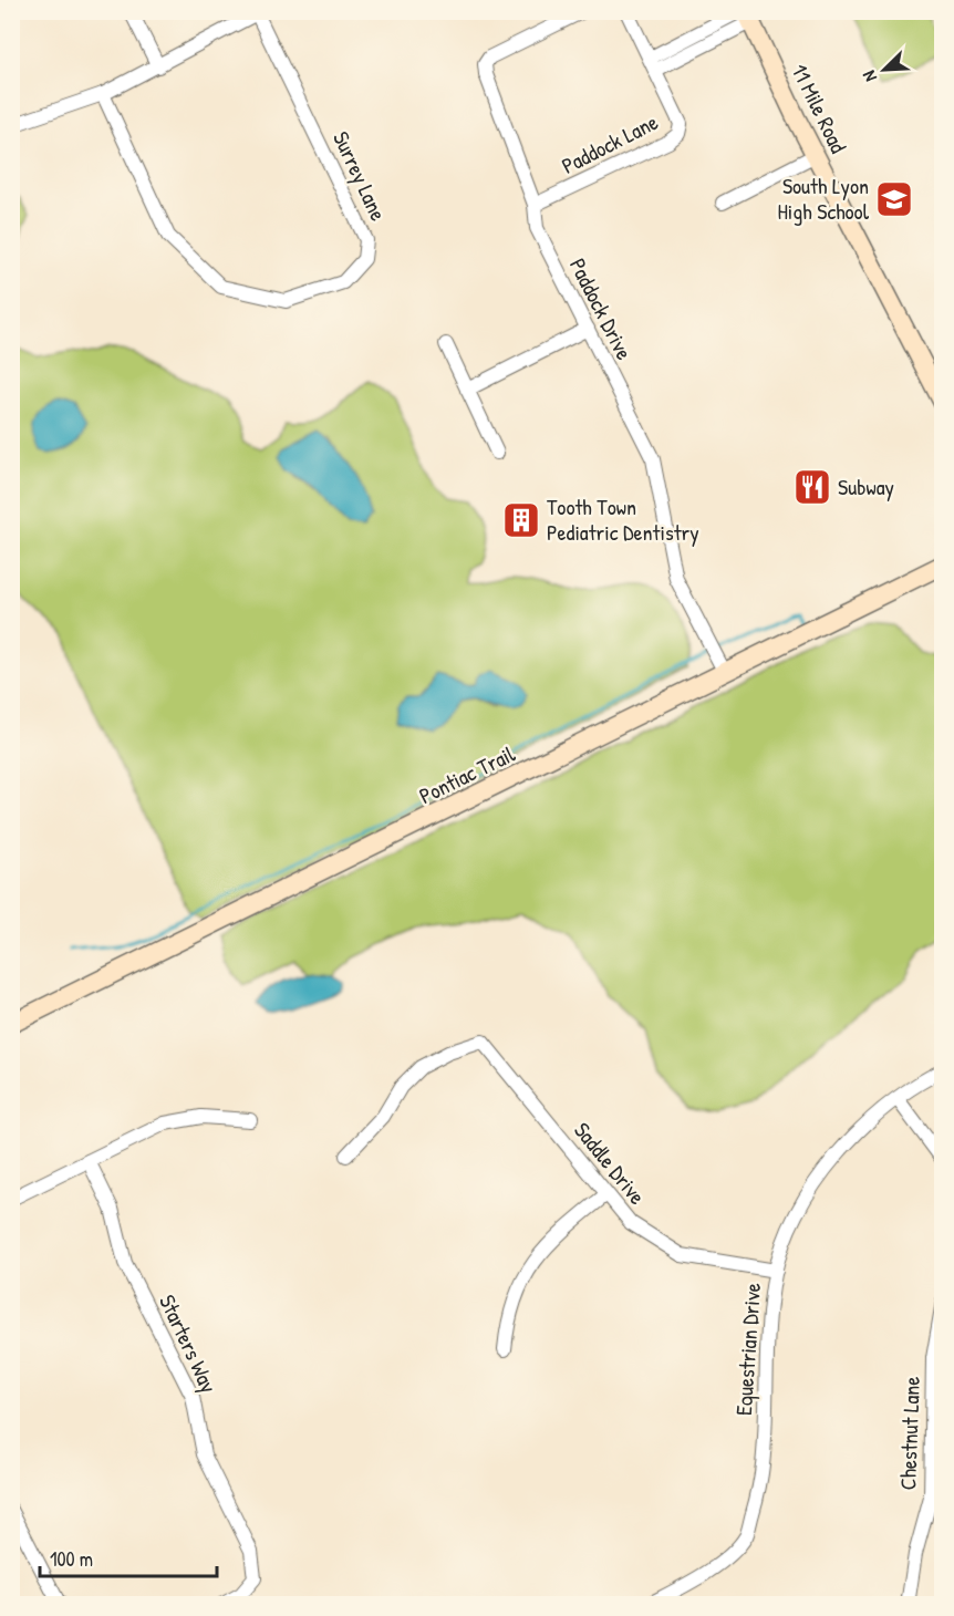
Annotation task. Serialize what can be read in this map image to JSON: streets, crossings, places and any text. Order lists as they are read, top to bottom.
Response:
{
  "streets": {
    "main road": ["11 Mile Road", "Pontiac Trail"],
    "street": [
      "Paddock Lane",
      "Surrey Lane",
      "Paddock Drive",
      "Saddle Drive",
      "Starters Way",
      "Equestrian Drive",
      "Chestnut Lane"
    ]
  },
  "crossings": [
    ["Paddock Lane", "Paddock Drive"],
    ["Paddock Drive", "Pontiac Trail"],
    ["Saddle Drive", "Equestrian Drive"]
  ],
  "places": {
    "school or university": ["South Lyon High School"],
    "restaurant": ["Subway"],
    "building": ["Tooth Town Pediatric Dentistry"]
  },
  "scale_bar": "100 m",
  "north": "bottom left"
}
